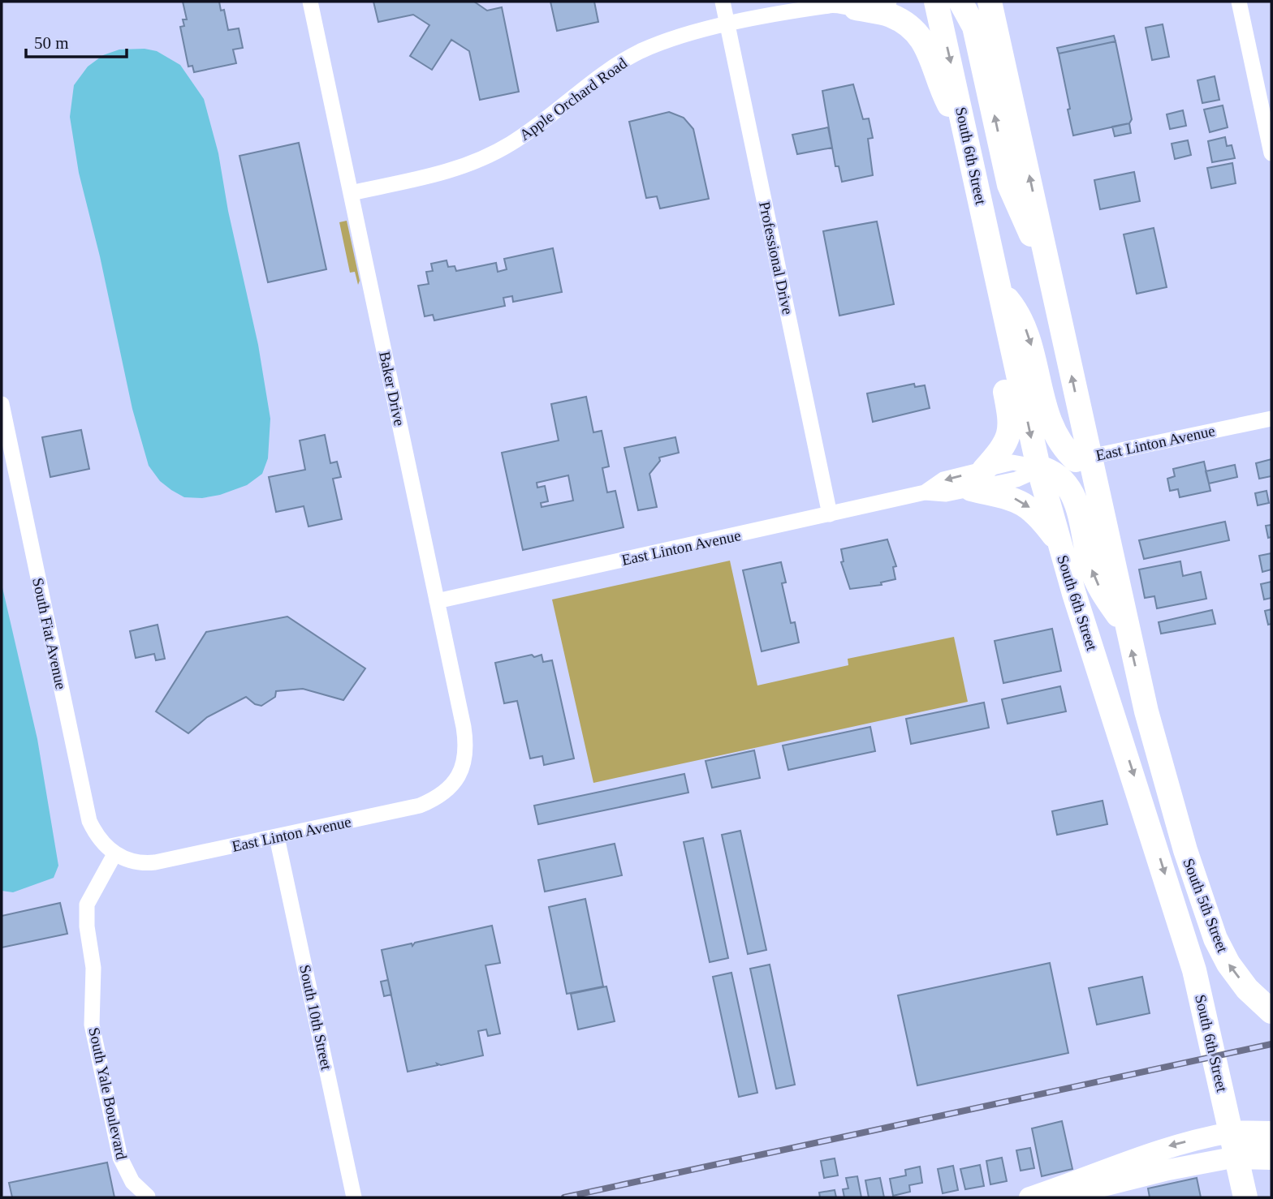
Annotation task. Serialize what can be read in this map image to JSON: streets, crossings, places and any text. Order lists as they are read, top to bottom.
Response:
{
  "streets": {
    "main road": ["South 6th Street", "South 5th Street"],
    "street": [
      "Apple Orchard Road",
      "Professional Drive",
      "Baker Drive",
      "East Linton Avenue",
      "South Fiat Avenue",
      "South 10th Street",
      "South Yale Boulevard"
    ]
  },
  "crossings": [
    ["Apple Orchard Road", "Professional Drive"],
    ["Apple Orchard Road", "Baker Drive"],
    ["South 6th Street", "East Linton Avenue"],
    ["Professional Drive", "East Linton Avenue"],
    ["Baker Drive", "East Linton Avenue"],
    ["East Linton Avenue", "South Fiat Avenue"],
    ["East Linton Avenue", "South 10th Street"],
    ["East Linton Avenue", "South Yale Boulevard"],
    ["South Fiat Avenue", "South Yale Boulevard"]
  ],
  "one_way": ["South 5th Street"],
  "scale_bar": "50 m"
}
